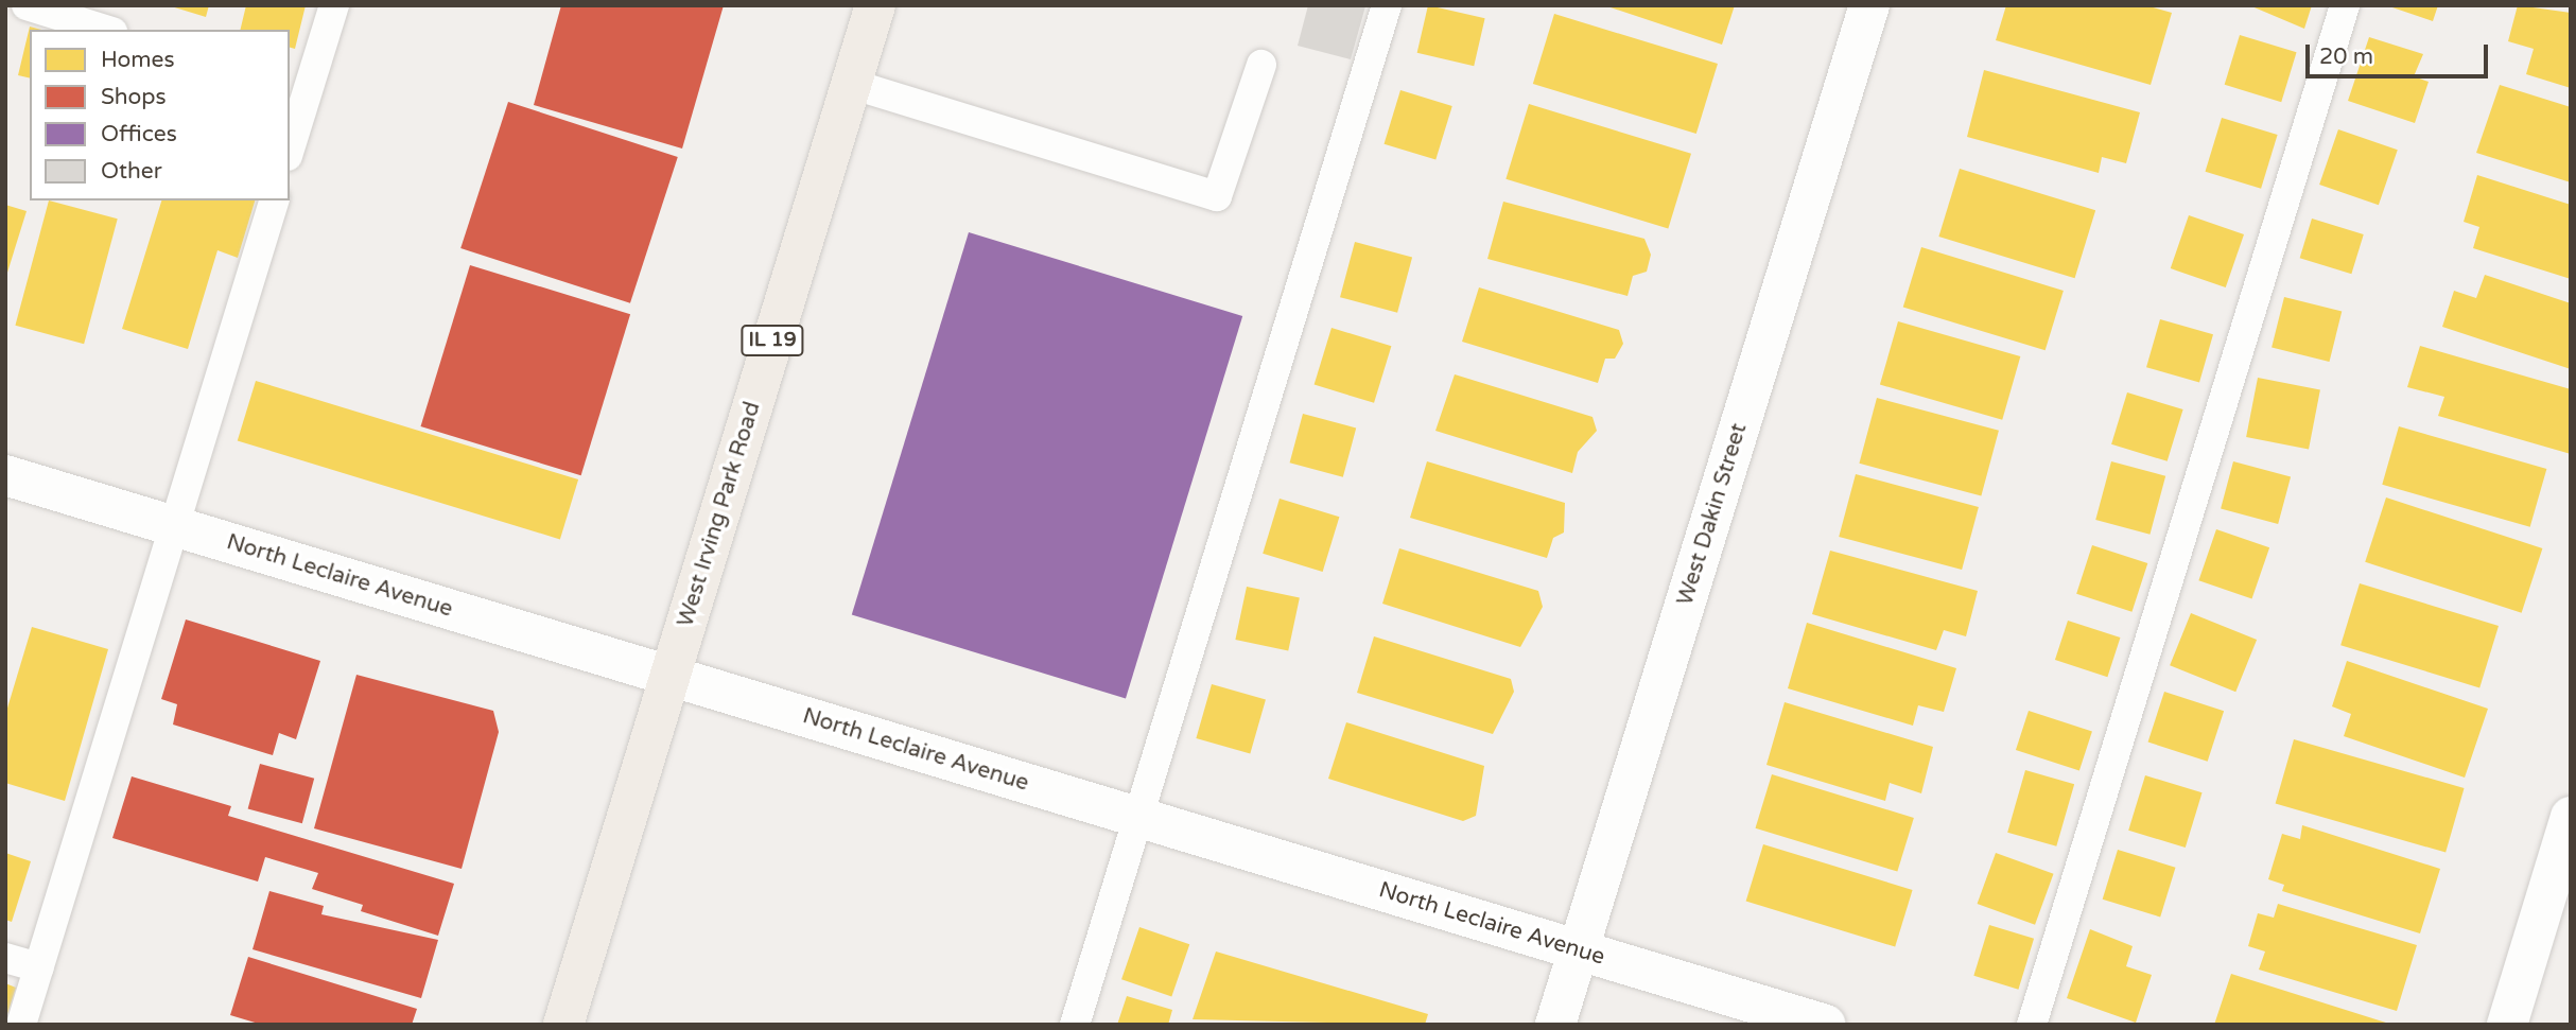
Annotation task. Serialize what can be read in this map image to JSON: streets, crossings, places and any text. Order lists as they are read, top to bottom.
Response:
{
  "streets": {
    "main road": ["IL 19", "West Irving Park Road"],
    "street": ["West Dakin Street", "North Leclaire Avenue"]
  },
  "crossings": [
    ["West Irving Park Road", "North Leclaire Avenue"],
    ["West Dakin Street", "North Leclaire Avenue"]
  ],
  "legend": [
    "Homes",
    "Shops",
    "Offices",
    "Other"
  ],
  "scale_bar": "20 m"
}
